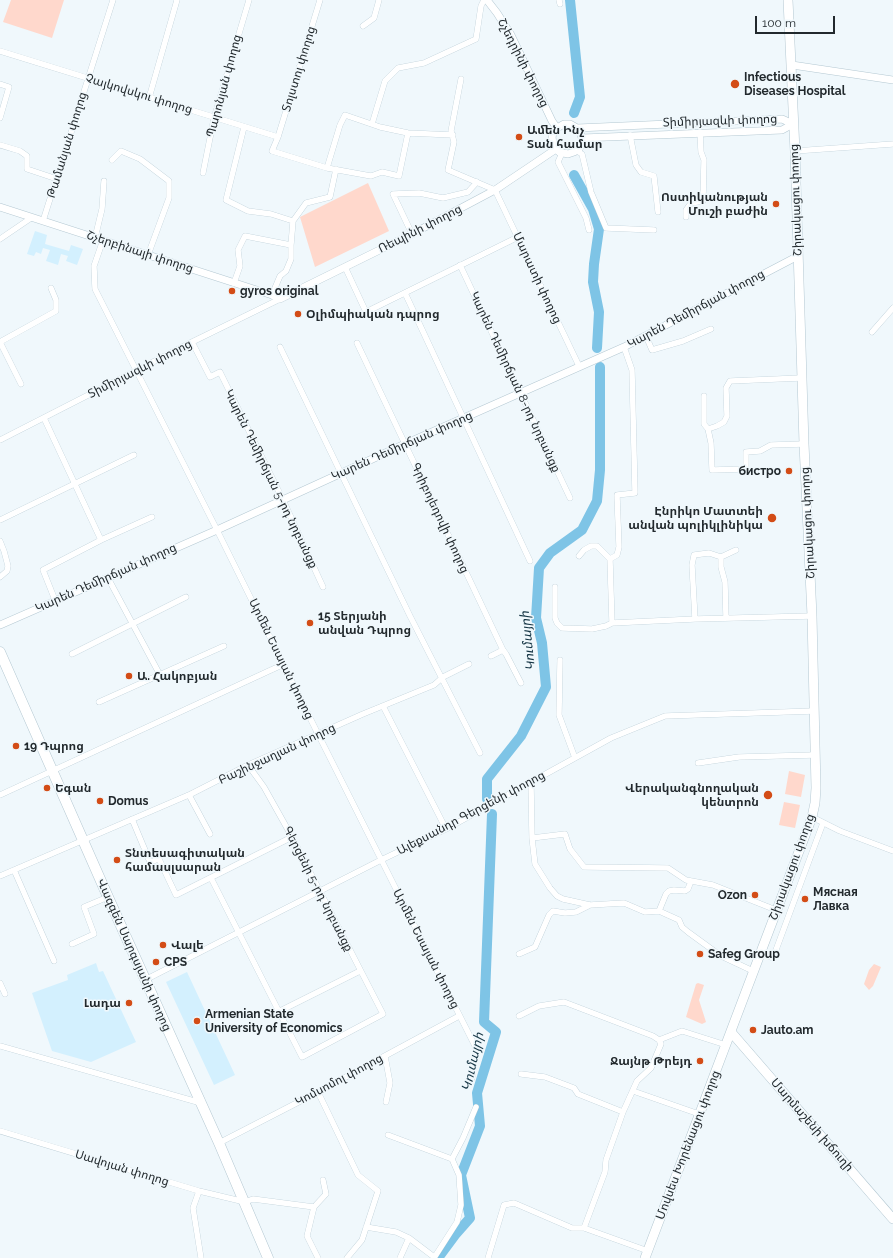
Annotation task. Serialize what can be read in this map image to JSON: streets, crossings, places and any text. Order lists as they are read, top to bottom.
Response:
{
  "streets": {
    "highway": ["Վազգեն Սարգսյանի փողոց"],
    "main road": ["Շիրակացու փողոց", "Մարմաշենի խճուղի", "Մովսես Խորենացու փողոց"],
    "street": [
      "Շչեդրինի փողոց",
      "Տոլստոյ փողոց",
      "Պարոնյան փողոց",
      "Չայկովսկու փողոց",
      "Տիմիրյազևի փողոց",
      "Թամանյան փողոց",
      "Ռեպինի փողոց",
      "Շչերբինայի փողոց",
      "Մարատի փողոց",
      "Կարեն Դեմիրճյան փողոց",
      "Կարեն Դեմիրճյան 8-րդ նրբանցք",
      "Կարեն Դեմիրճյան 5-րդ նրբանցք",
      "Գրիբոյեդովի փողոց",
      "Արմեն Եսայան փողոց",
      "Բաշինջաղյան փողոց",
      "Ալեքսանդր Գերցենի փողոց",
      "Գերցենի 5-րդ նրբանցք",
      "Կոմսոմոլ փողոց",
      "Սավոյան փողոց"
    ]
  },
  "crossings": [
    ["Շչեդրինի փողոց", "Տիմիրյազևի փողոց"],
    ["Շչեդրինի փողոց", "Ռեպինի փողոց"],
    ["Տոլստոյ փողոց", "Չայկովսկու փողոց"],
    ["Պարոնյան փողոց", "Չայկովսկու փողոց"],
    ["Չայկովսկու փողոց", "Թամանյան փողոց"],
    ["Տիմիրյազևի փողոց", "Շիրակացու փողոց"],
    ["Տիմիրյազևի փողոց", "Ռեպինի փողոց"],
    ["Տիմիրյազևի փողոց", "Շչերբինայի փողոց"],
    ["Տիմիրյազևի փողոց", "Կարեն Դեմիրճյան 5-րդ նրբանցք"],
    ["Տիմիրյազևի փողոց", "Արմեն Եսայան փողոց"],
    ["Թամանյան փողոց", "Շչերբինայի փողոց"],
    ["Շիրակացու փողոց", "Կարեն Դեմիրճյան փողոց"],
    ["Շիրակացու փողոց", "Ալեքսանդր Գերցենի փողոց"],
    ["Շիրակացու փողոց", "Մարմաշենի խճուղի"],
    ["Շիրակացու փողոց", "Մովսես Խորենացու փողոց"],
    ["Ռեպինի փողոց", "Շչերբինայի փողոց"],
    ["Ռեպինի փողոց", "Մարատի փողոց"],
    ["Շչերբինայի փողոց", "Արմեն Եսայան փողոց"],
    ["Մարատի փողոց", "Կարեն Դեմիրճյան փողոց"],
    ["Կարեն Դեմիրճյան փողոց", "Կարեն Դեմիրճյան 8-րդ նրբանցք"],
    ["Կարեն Դեմիրճյան փողոց", "Կարեն Դեմիրճյան 5-րդ նրբանցք"],
    ["Կարեն Դեմիրճյան փողոց", "Գրիբոյեդովի փողոց"],
    ["Կարեն Դեմիրճյան փողոց", "Արմեն Եսայան փողոց"],
    ["Արմեն Եսայան փողոց", "Բաշինջաղյան փողոց"],
    ["Արմեն Եսայան փողոց", "Ալեքսանդր Գերցենի փողոց"],
    ["Արմեն Եսայան փողոց", "Կոմսոմոլ փողոց"],
    ["Բաշինջաղյան փողոց", "Գերցենի 5-րդ նրբանցք"],
    ["Բաշինջաղյան փողոց", "Վազգեն Սարգսյանի փողոց"],
    ["Ալեքսանդր Գերցենի փողոց", "Գերցենի 5-րդ նրբանցք"],
    ["Ալեքսանդր Գերցենի փողոց", "Վազգեն Սարգսյանի փողոց"],
    ["Վազգեն Սարգսյանի փողոց", "Կոմսոմոլ փողոց"],
    ["Վազգեն Սարգսյանի փողոց", "Սավոյան փողոց"],
    ["Մարմաշենի խճուղի", "Մովսես Խորենացու փողոց"]
  ],
  "water": ["Կումայրի"],
  "places": [
    "Infectious Diseases Hospital",
    "Ամեն Ինչ Տան համար",
    "Ոստիկանության Մուշի բաժին",
    "gyros original",
    "Օլիմպիական դպրոց",
    "бистро",
    "Էնրիկո Մատտեի անվան պոլիկլինիկա",
    "15 Տերյանի անվան Դպրոց",
    "Ա. Հակոբյան",
    "19 Դպրոց",
    "Եգան",
    "Վերականգնողական կենտրոն",
    "Domus",
    "Տնտեսագիտական համասլսարան",
    "Ozon",
    "Мясная Лавка",
    "Վալե",
    "Safeg Group",
    "CPS",
    "Լադա",
    "Armenian State University of Economics",
    "Jauto.am",
    "Ջայնթ Թրեյդ"
  ],
  "scale_bar": "100 m"
}
